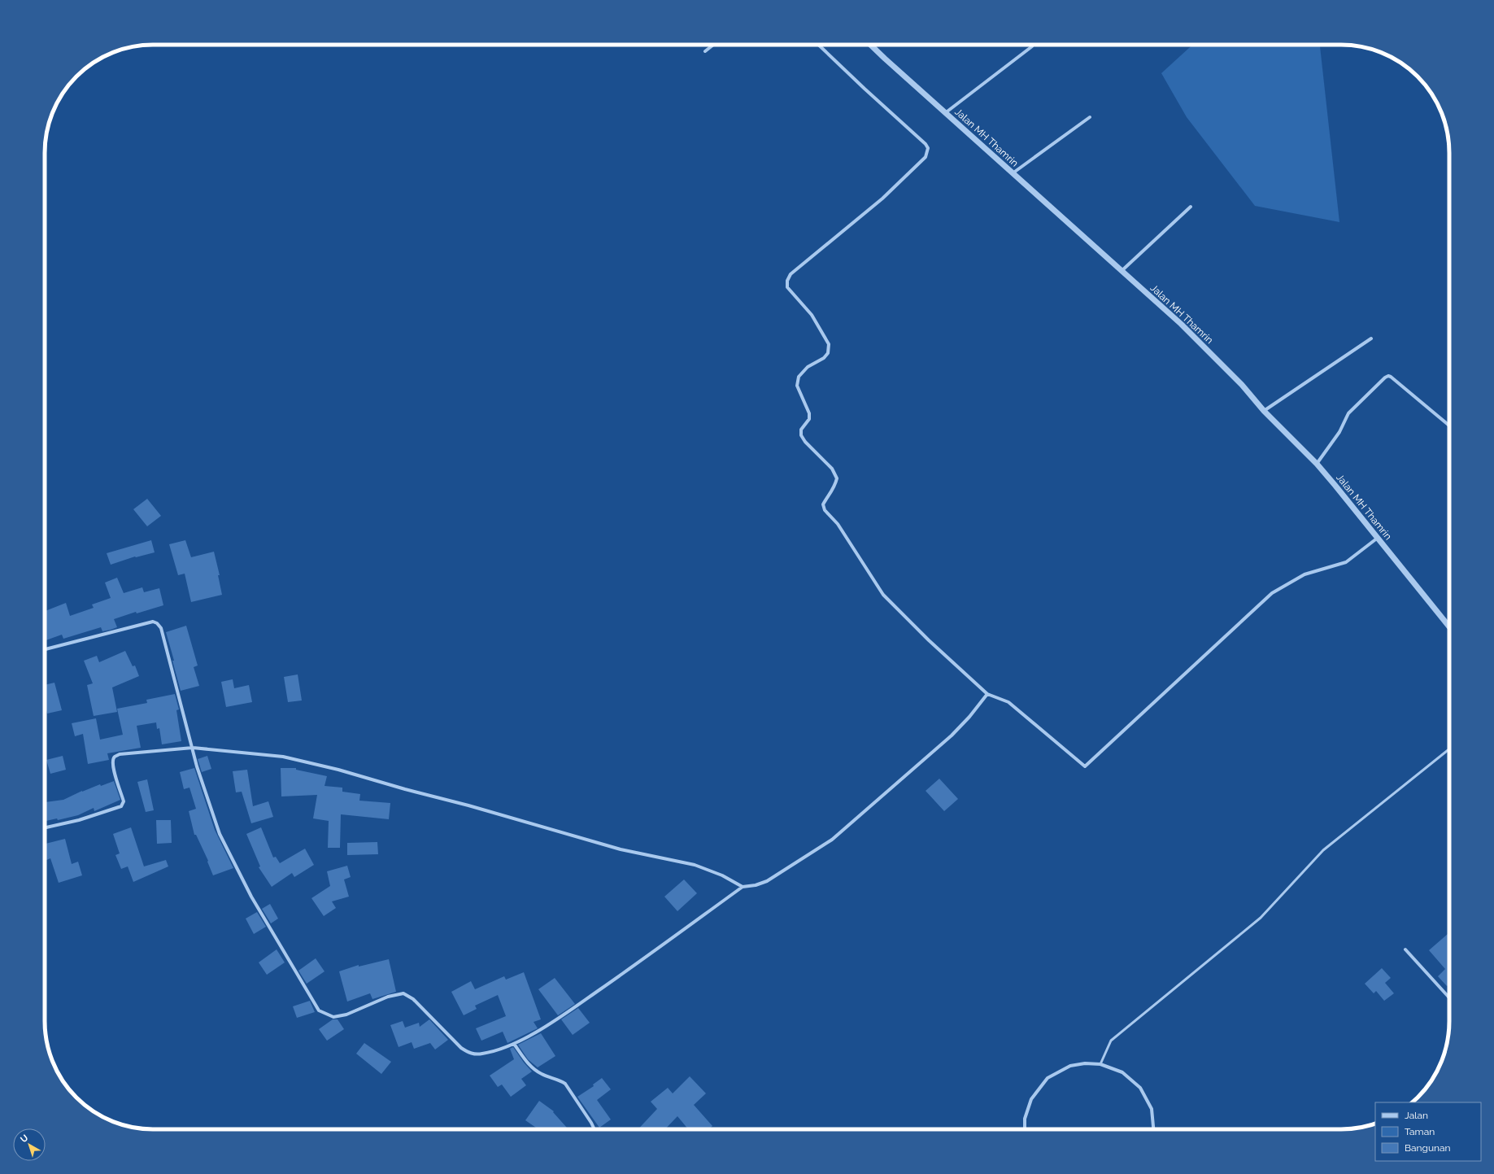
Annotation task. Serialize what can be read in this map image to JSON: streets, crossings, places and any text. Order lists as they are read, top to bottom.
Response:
{
  "streets": {
    "street": ["Jalan MH Thamrin"]
  },
  "legend": ["Jalan", "Taman", "Bangunan"],
  "north": "top left"
}
